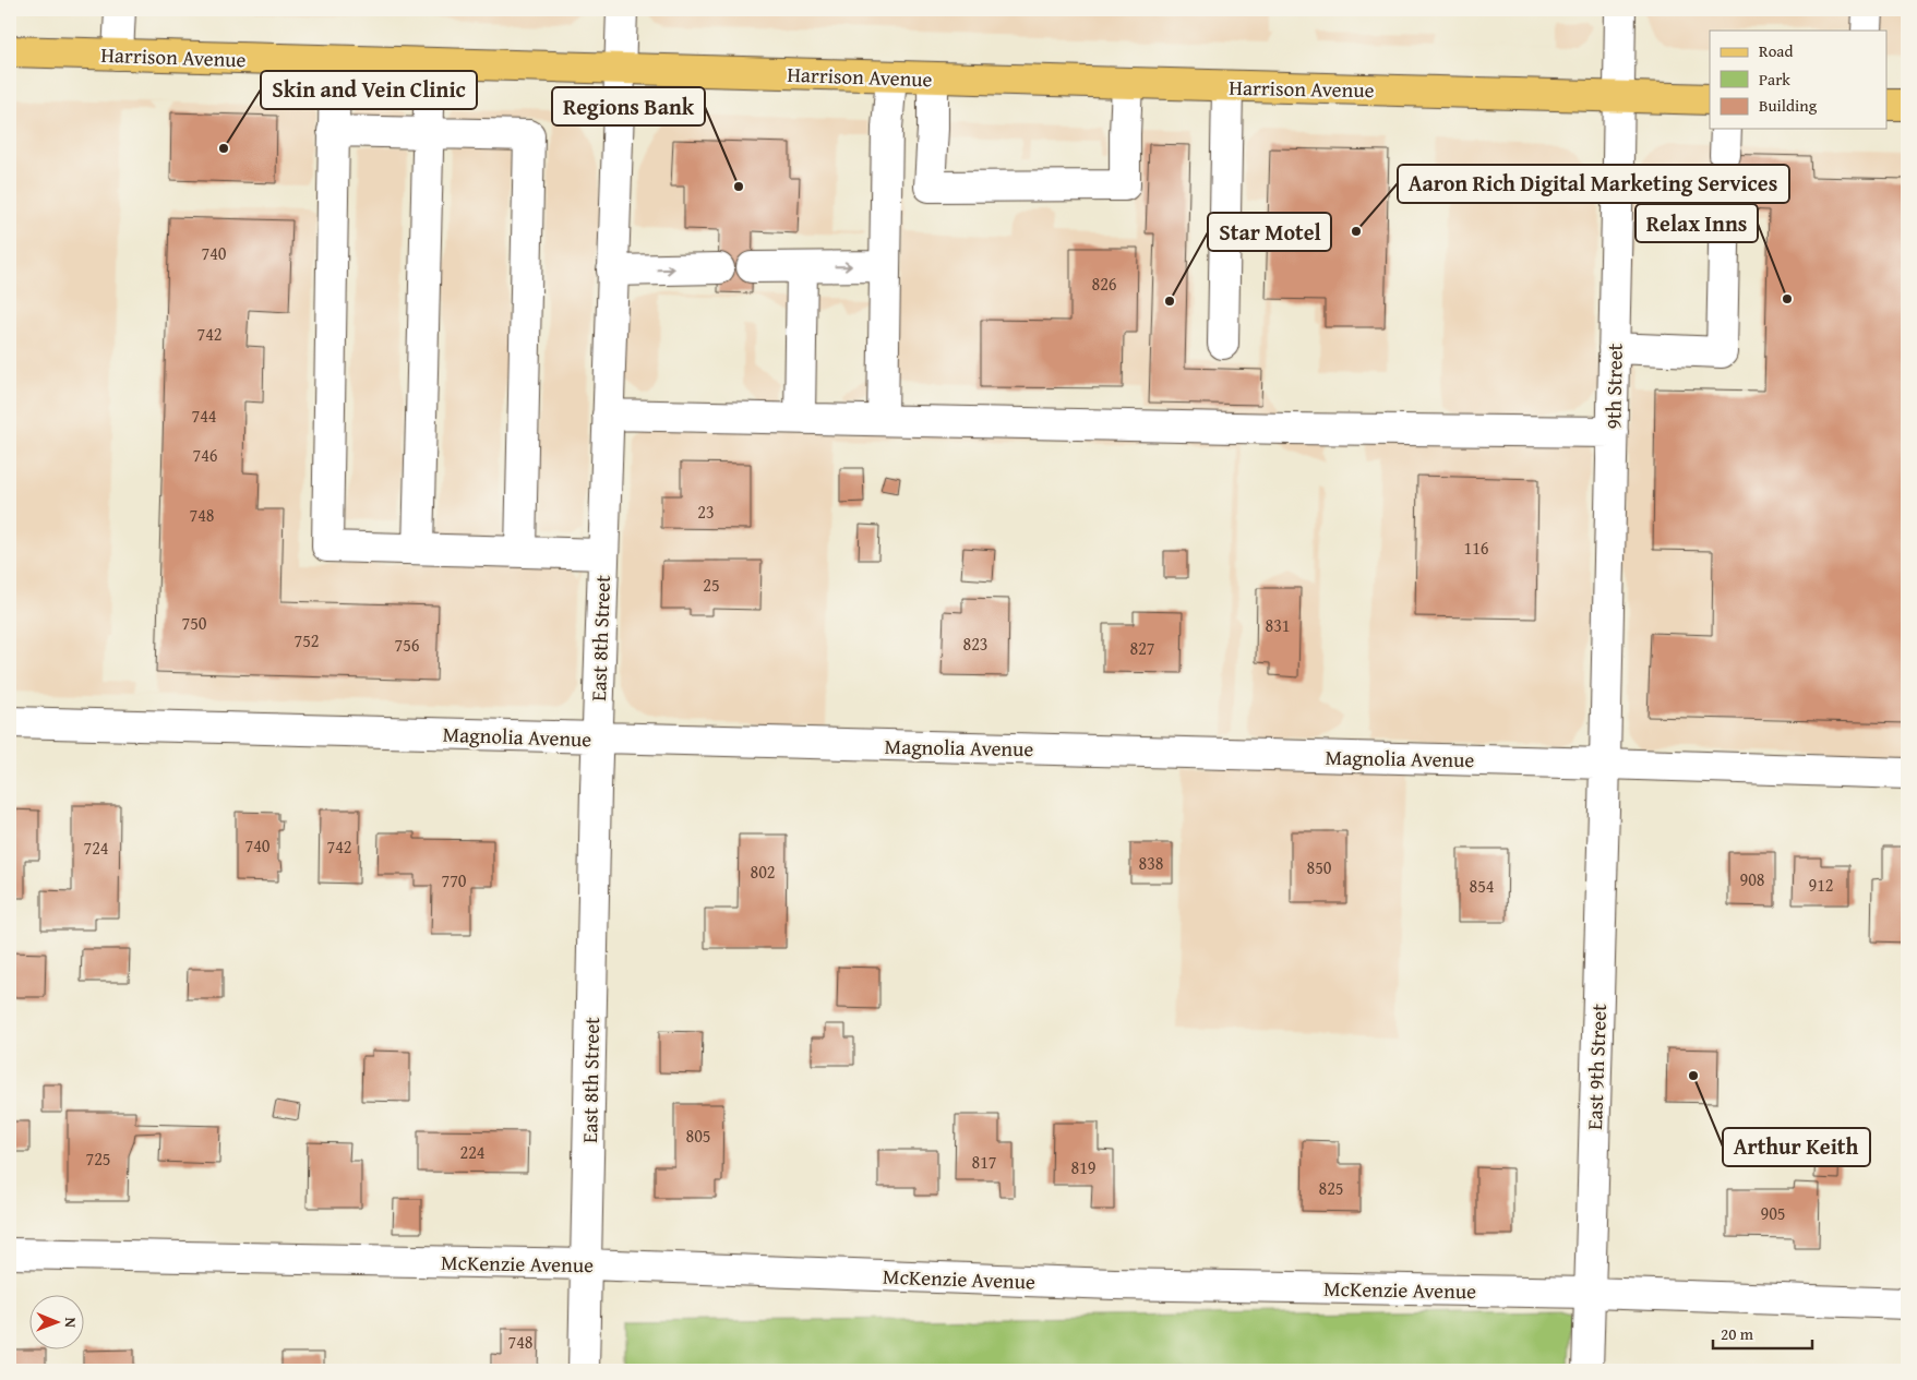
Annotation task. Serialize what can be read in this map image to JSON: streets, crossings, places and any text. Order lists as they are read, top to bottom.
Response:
{
  "streets": {
    "main road": ["Harrison Avenue"],
    "street": [
      "9th Street",
      "East 8th Street",
      "Magnolia Avenue",
      "East 9th Street",
      "McKenzie Avenue"
    ]
  },
  "crossings": [
    ["Harrison Avenue", "9th Street"],
    ["Harrison Avenue", "East 8th Street"],
    ["9th Street", "Magnolia Avenue"],
    ["9th Street", "East 9th Street"],
    ["East 8th Street", "Magnolia Avenue"],
    ["East 8th Street", "McKenzie Avenue"],
    ["Magnolia Avenue", "East 9th Street"],
    ["East 9th Street", "McKenzie Avenue"]
  ],
  "places": [
    "Skin and Vein Clinic",
    "Regions Bank",
    "Aaron Rich Digital Marketing Services",
    "Relax Inns",
    "Star Motel",
    "Arthur Keith"
  ],
  "house_numbers": [
    "740",
    "826",
    "742",
    "744",
    "746",
    "23",
    "748",
    "116",
    "25",
    "750",
    "831",
    "752",
    "823",
    "756",
    "827",
    "740",
    "742",
    "724",
    "838",
    "850",
    "802",
    "908",
    "770",
    "912",
    "854",
    "805",
    "224",
    "725",
    "817",
    "819",
    "825",
    "905",
    "748"
  ],
  "legend": ["Road", "Park", "Building"],
  "scale_bar": "20 m",
  "north": "right"
}
